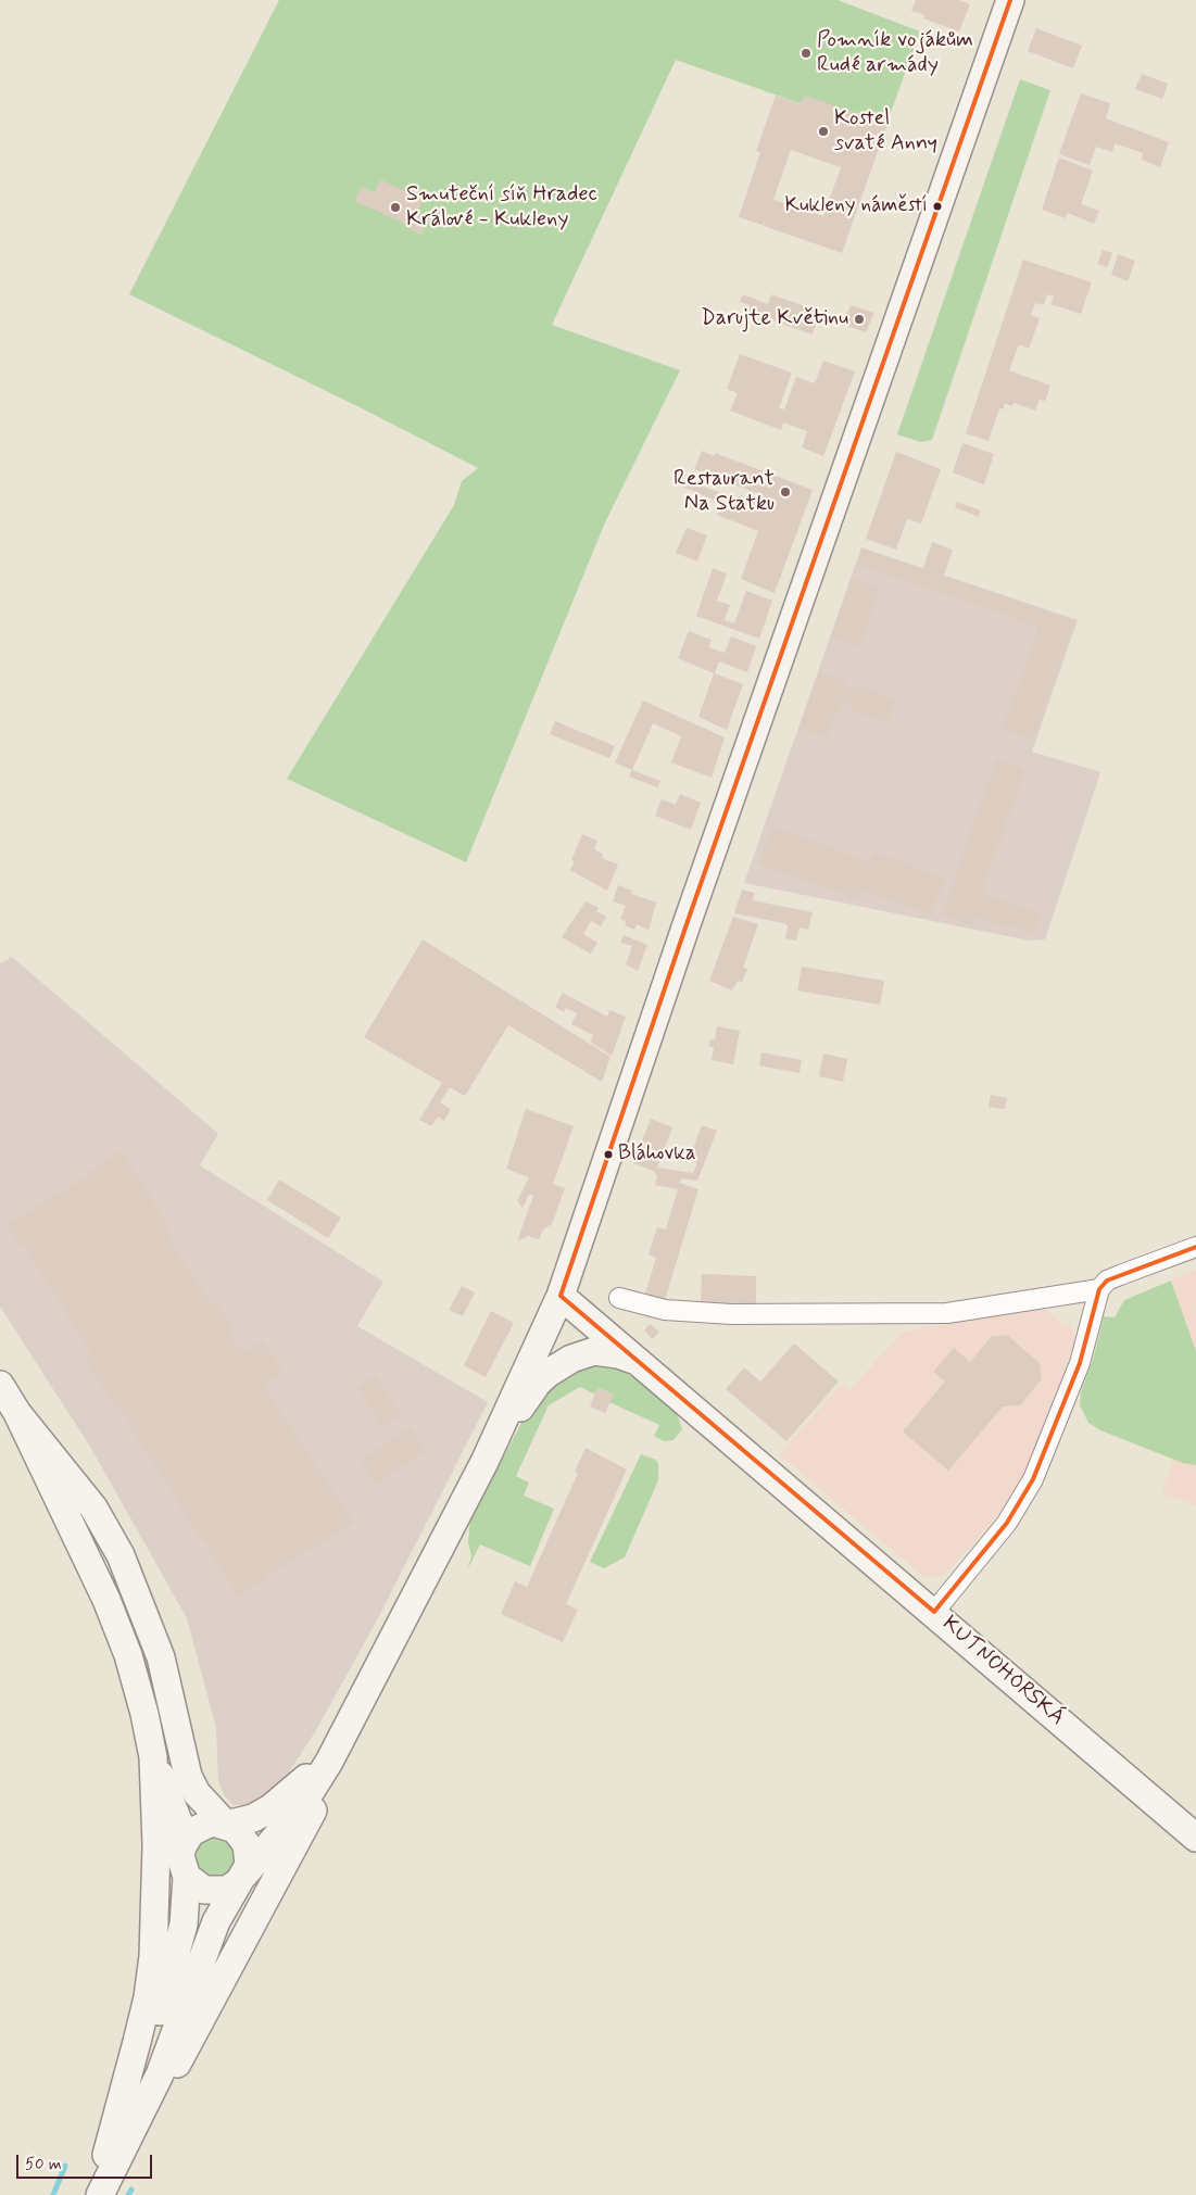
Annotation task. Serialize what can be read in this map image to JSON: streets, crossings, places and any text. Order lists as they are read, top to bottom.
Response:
{
  "streets": {
    "main road": ["KUTNOHORSKÁ"]
  },
  "places": [
    "Pomník vojákům Rudé armády",
    "Kostel svaté Anny",
    "Kukleny náměstí",
    "Smuteční síň Hradec Králové - Kukleny",
    "Darujte Květinu",
    "Restaurant Na Statku",
    "Bláhovka"
  ],
  "scale_bar": "50 m"
}
